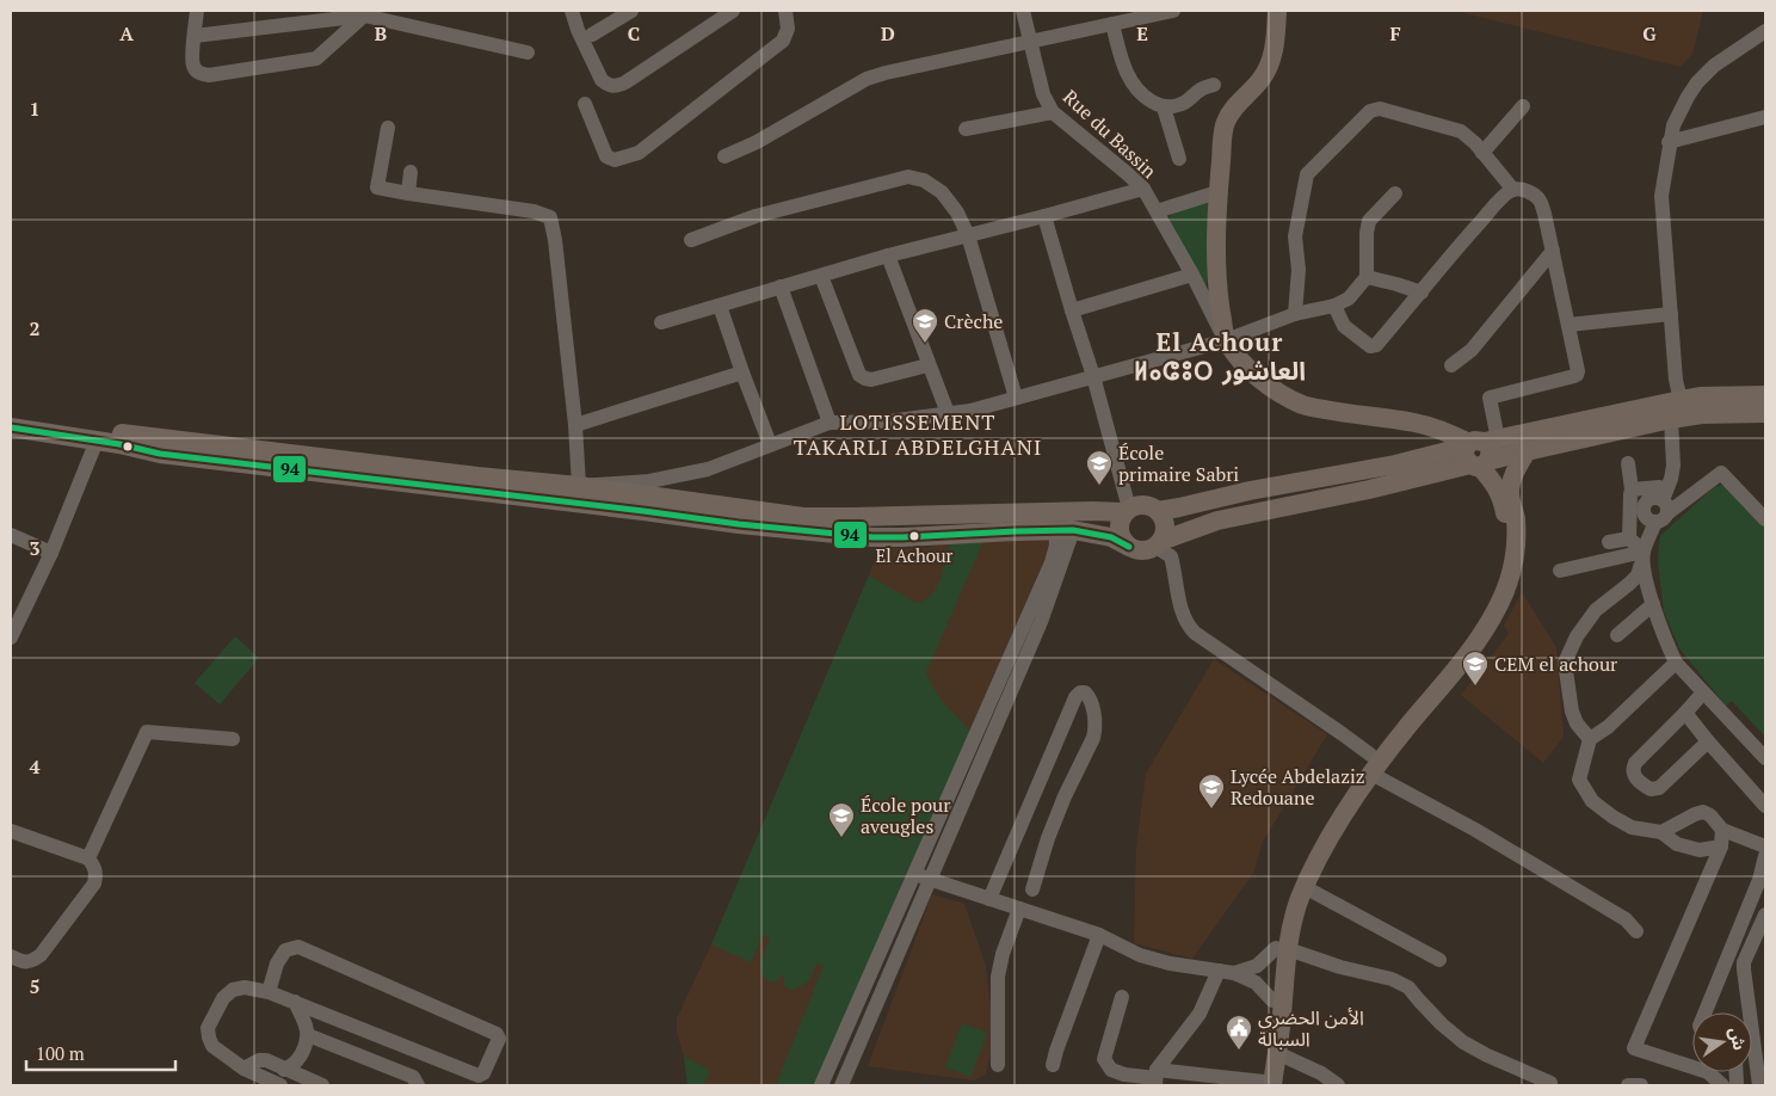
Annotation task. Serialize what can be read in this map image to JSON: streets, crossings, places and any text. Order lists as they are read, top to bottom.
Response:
{
  "streets": {
    "street": ["Rue du Bassin"]
  },
  "districts": ["El Achour ⵍⴰⵛⵓⵔ العاشور", "LOTISSEMENT TAKARLI ABDELGHANI"],
  "places": {
    "school or university": [
      "Crèche",
      "École primaire Sabri",
      "CEM el achour",
      "Lycée Abdelaziz Redouane",
      "École pour aveugles"
    ],
    "other": ["El Achour"],
    "public building": ["الأمن الحضري السبالة"]
  },
  "lines": ["transit line 94"],
  "scale_bar": "100 m",
  "north": "right",
  "grid": {
    "columns": [
      "A",
      "B",
      "C",
      "D",
      "E",
      "F",
      "G"
    ],
    "rows": [
      "1",
      "2",
      "3",
      "4",
      "5"
    ]
  }
}
